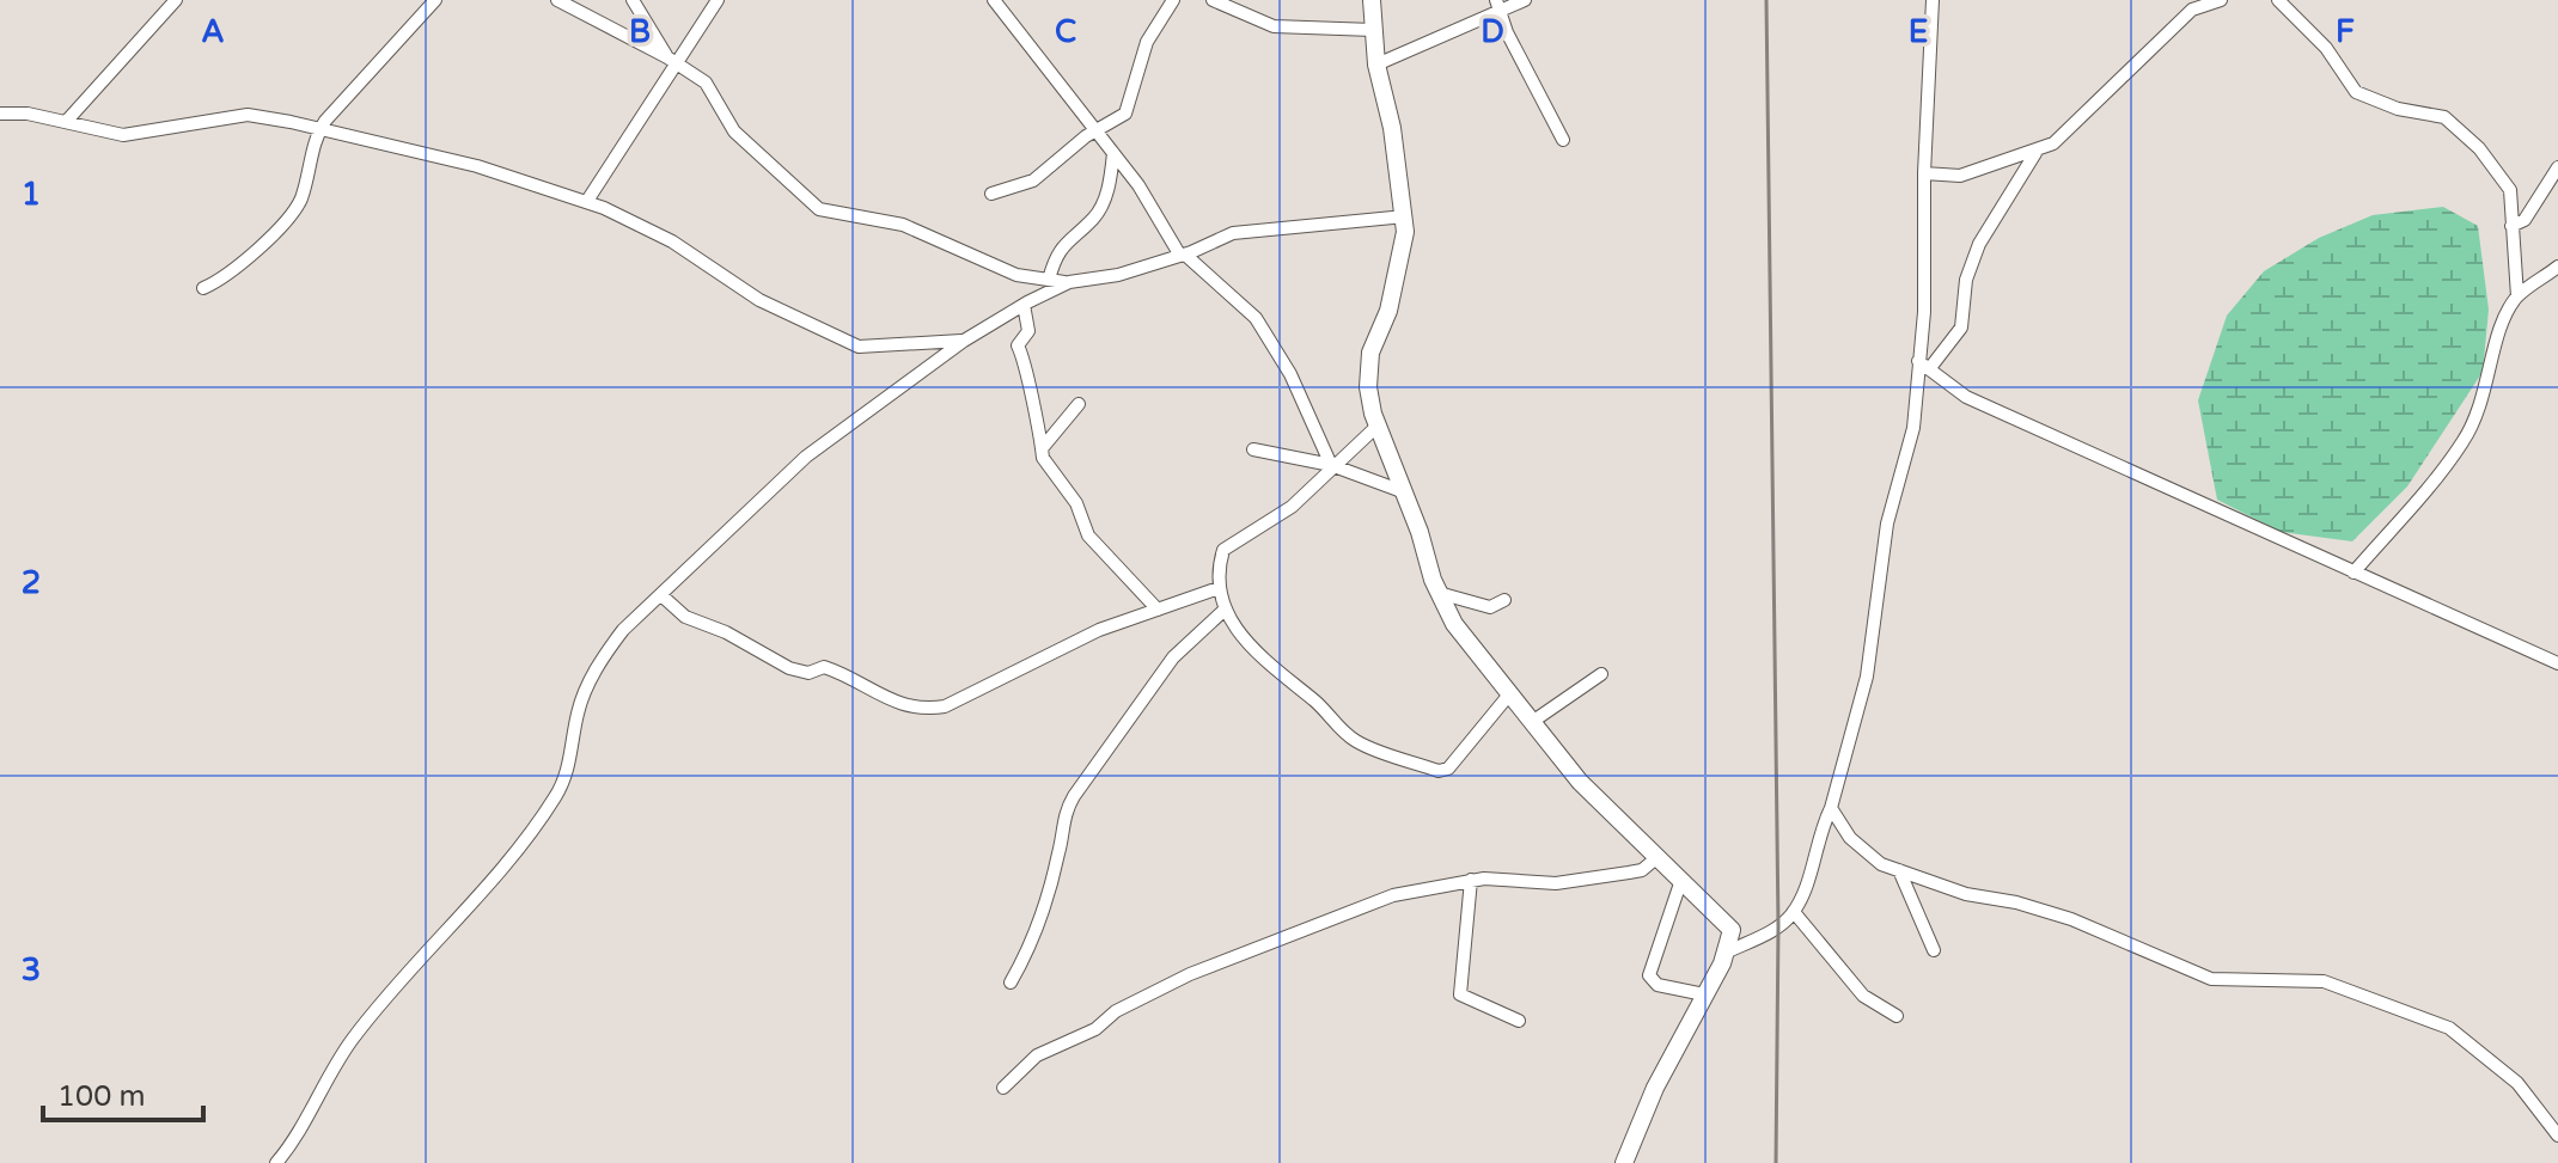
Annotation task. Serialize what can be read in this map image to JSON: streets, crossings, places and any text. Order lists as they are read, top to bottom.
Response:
{
  "scale_bar": "100 m",
  "grid": {
    "columns": [
      "A",
      "B",
      "C",
      "D",
      "E",
      "F"
    ],
    "rows": ["1", "2", "3"]
  }
}
